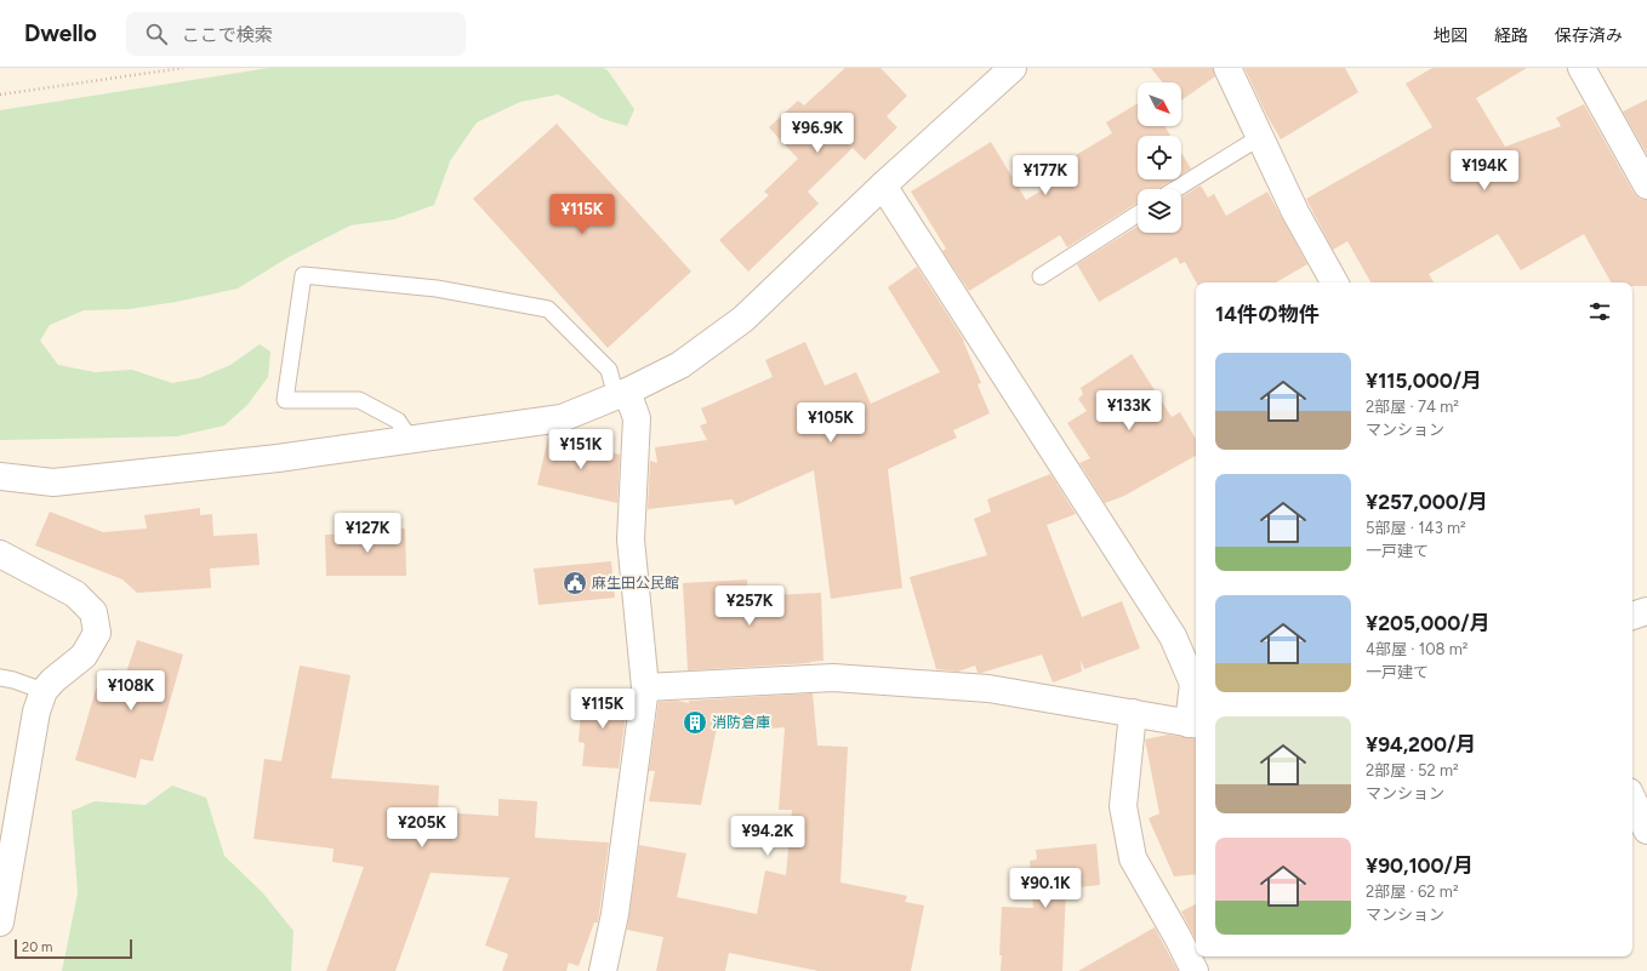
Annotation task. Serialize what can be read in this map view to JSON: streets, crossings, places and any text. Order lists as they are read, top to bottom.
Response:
{
  "places": {
    "public building": ["麻生田公民館"],
    "building": ["消防倉庫"]
  },
  "scale_bar": "20 m",
  "north": "bottom right",
  "page": {
    "header": "Dwello",
    "search": "ここで検索",
    "nav": ["地図", "経路", "保存済み"],
    "price": [
      "¥96.9K",
      "¥194K",
      "¥177K",
      "¥115K",
      "¥133K",
      "¥105K",
      "¥151K",
      "¥127K",
      "¥257K",
      "¥108K",
      "¥115K",
      "¥205K",
      "¥94.2K",
      "¥90.1K"
    ],
    "heading": "14件の物件",
    "list": [
      {
        "name": "¥115,000/月",
        "note": "2部屋 · 74 m² · マンション"
      },
      {
        "name": "¥257,000/月",
        "note": "5部屋 · 143 m² · 一戸建て"
      },
      {
        "name": "¥205,000/月",
        "note": "4部屋 · 108 m² · 一戸建て"
      },
      {
        "name": "¥94,200/月",
        "note": "2部屋 · 52 m² · マンション"
      },
      {
        "name": "¥90,100/月",
        "note": "2部屋 · 62 m² · マンション"
      }
    ],
    "scale": "20 m"
  }
}
